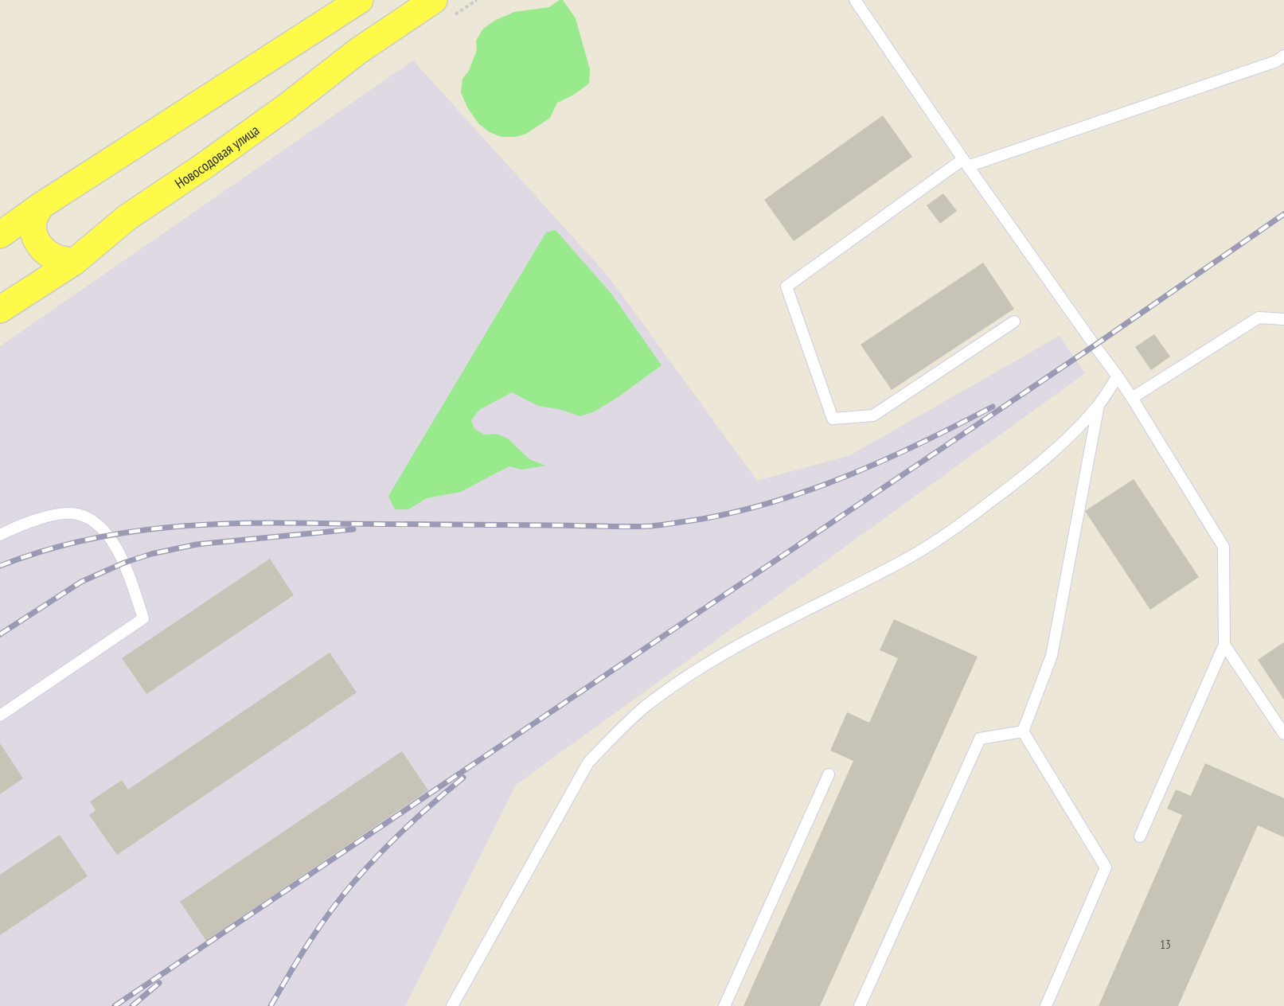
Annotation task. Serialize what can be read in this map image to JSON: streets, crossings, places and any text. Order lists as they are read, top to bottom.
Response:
{
  "streets": {
    "main road": ["Новосодовая улица"]
  },
  "house_numbers": ["13"]
}
